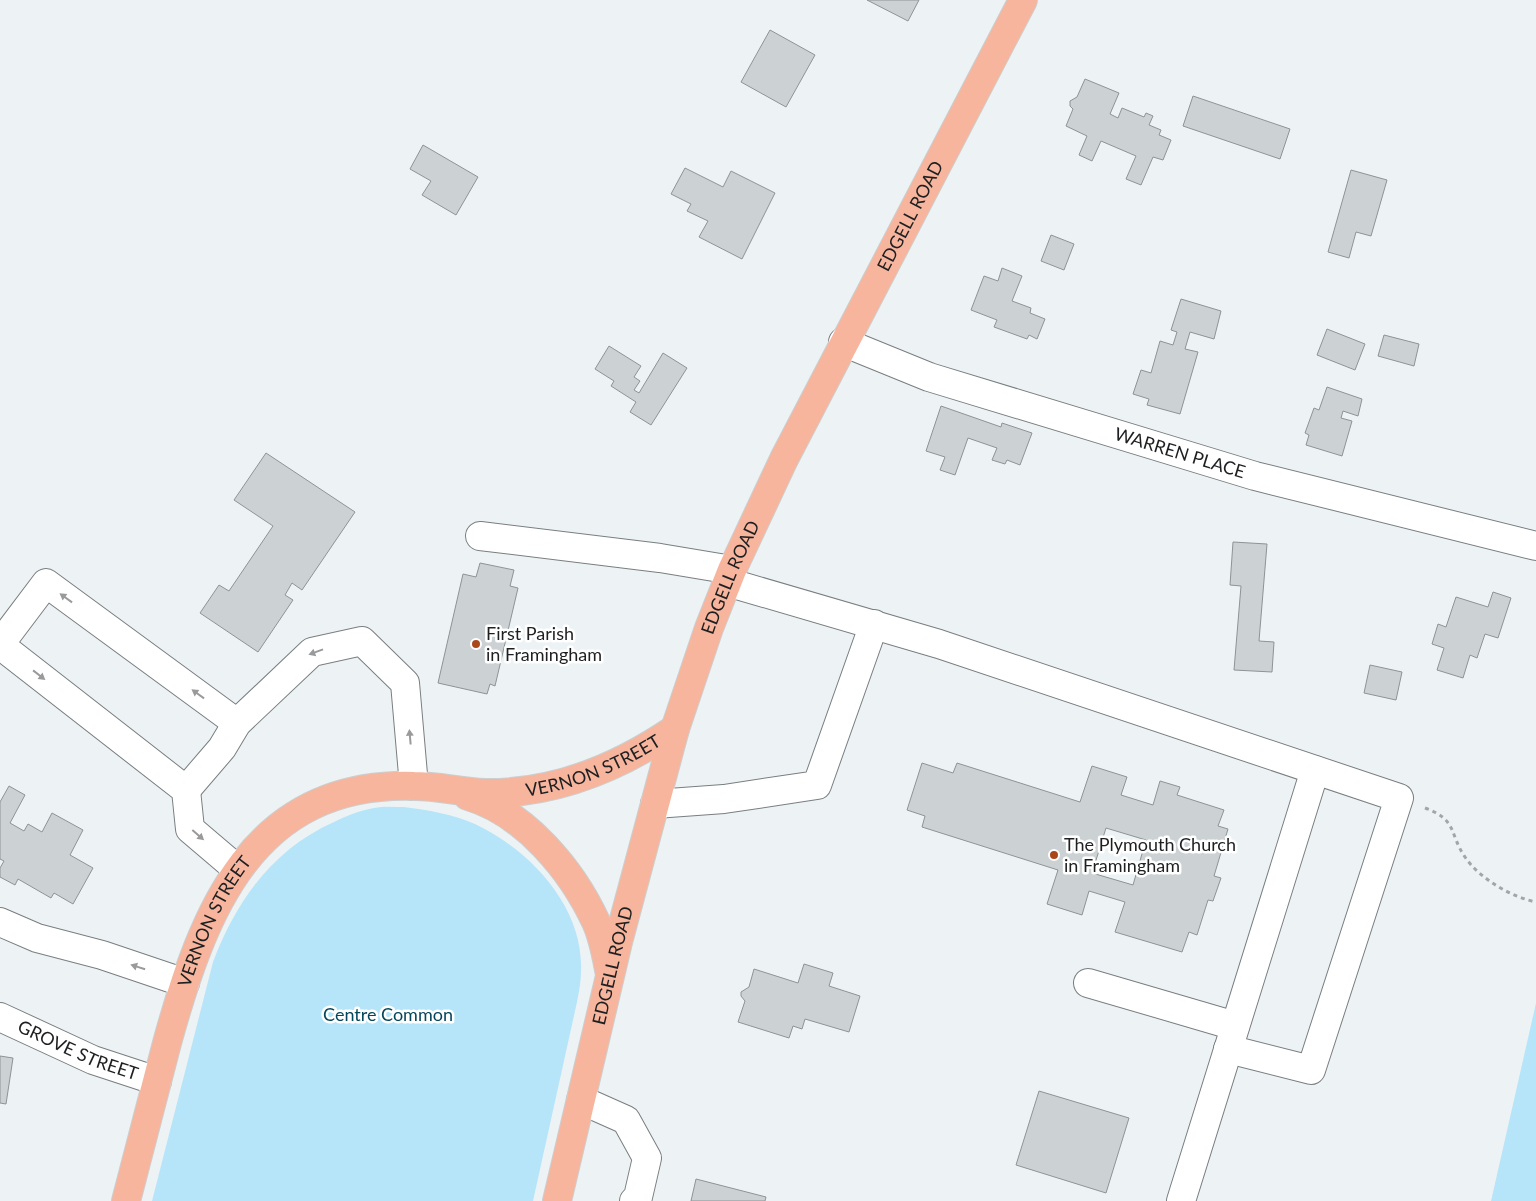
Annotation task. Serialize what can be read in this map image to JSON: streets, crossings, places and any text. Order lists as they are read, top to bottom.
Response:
{
  "streets": {
    "main road": ["EDGELL ROAD", "VERNON STREET"],
    "street": ["WARREN PLACE", "GROVE STREET"]
  },
  "crossings": [
    ["EDGELL ROAD", "WARREN PLACE"],
    ["EDGELL ROAD", "VERNON STREET"],
    ["VERNON STREET", "GROVE STREET"]
  ],
  "parks": ["Centre Common"],
  "places": ["First Parish in Framingham", "The Plymouth Church in Framingham"]
}
